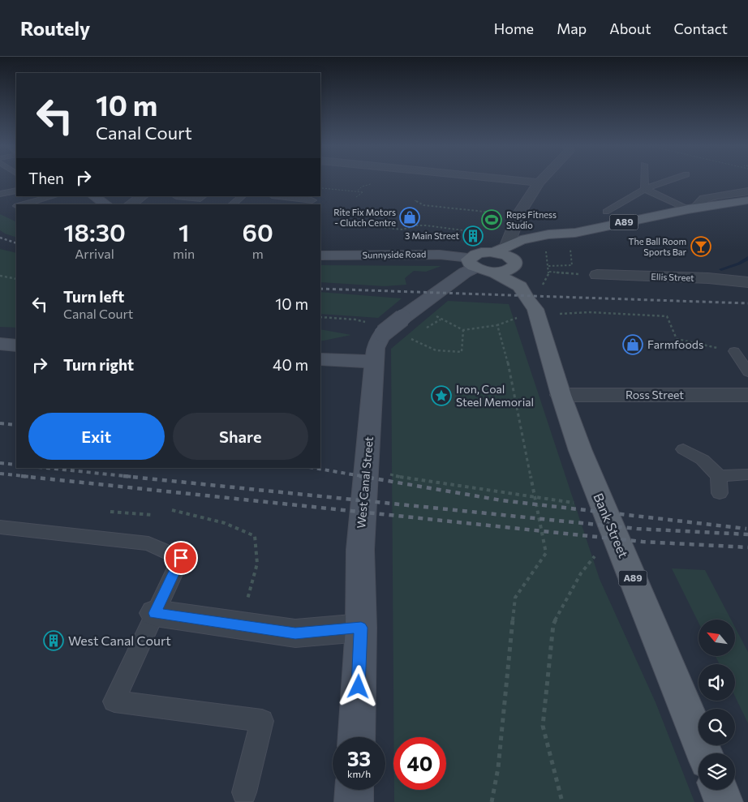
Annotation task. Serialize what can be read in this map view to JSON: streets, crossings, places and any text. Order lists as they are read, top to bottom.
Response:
{
  "streets": {
    "main road": ["A89", "Bank Street"],
    "street": [
      "Sunnyside Road",
      "Ellis Street",
      "Ross Street",
      "West Canal Street"
    ]
  },
  "crossings": [
    ["A89", "Sunnyside Road"],
    ["A89", "Bank Street"],
    ["Ross Street", "Bank Street"]
  ],
  "places": {
    "shop": ["Rite Fix Motors - Clutch Centre", "Farmfoods"],
    "sports": ["Reps Fitness Studio"],
    "building": ["3 Main Street", "West Canal Court"],
    "bar": ["The Ball Room Sports Bar"],
    "place": ["Iron, Coal Steel Memorial"]
  },
  "north": "top left",
  "page": {
    "header": "Routely",
    "nav": [
      "Home",
      "Map",
      "About",
      "Contact"
    ],
    "turn": ["10 m", "Canal Court"],
    "then": "Then",
    "eta": [
      "18:30",
      "Arrival",
      "1",
      "min",
      "60",
      "m"
    ],
    "list": [
      {
        "name": "Turn left",
        "note": "Canal Court",
        "value": "10 m"
      },
      {
        "name": "Turn right",
        "value": "40 m"
      }
    ],
    "buttons": ["Exit", "Share"],
    "speed": "33 km/h",
    "limit": "40"
  }
}
